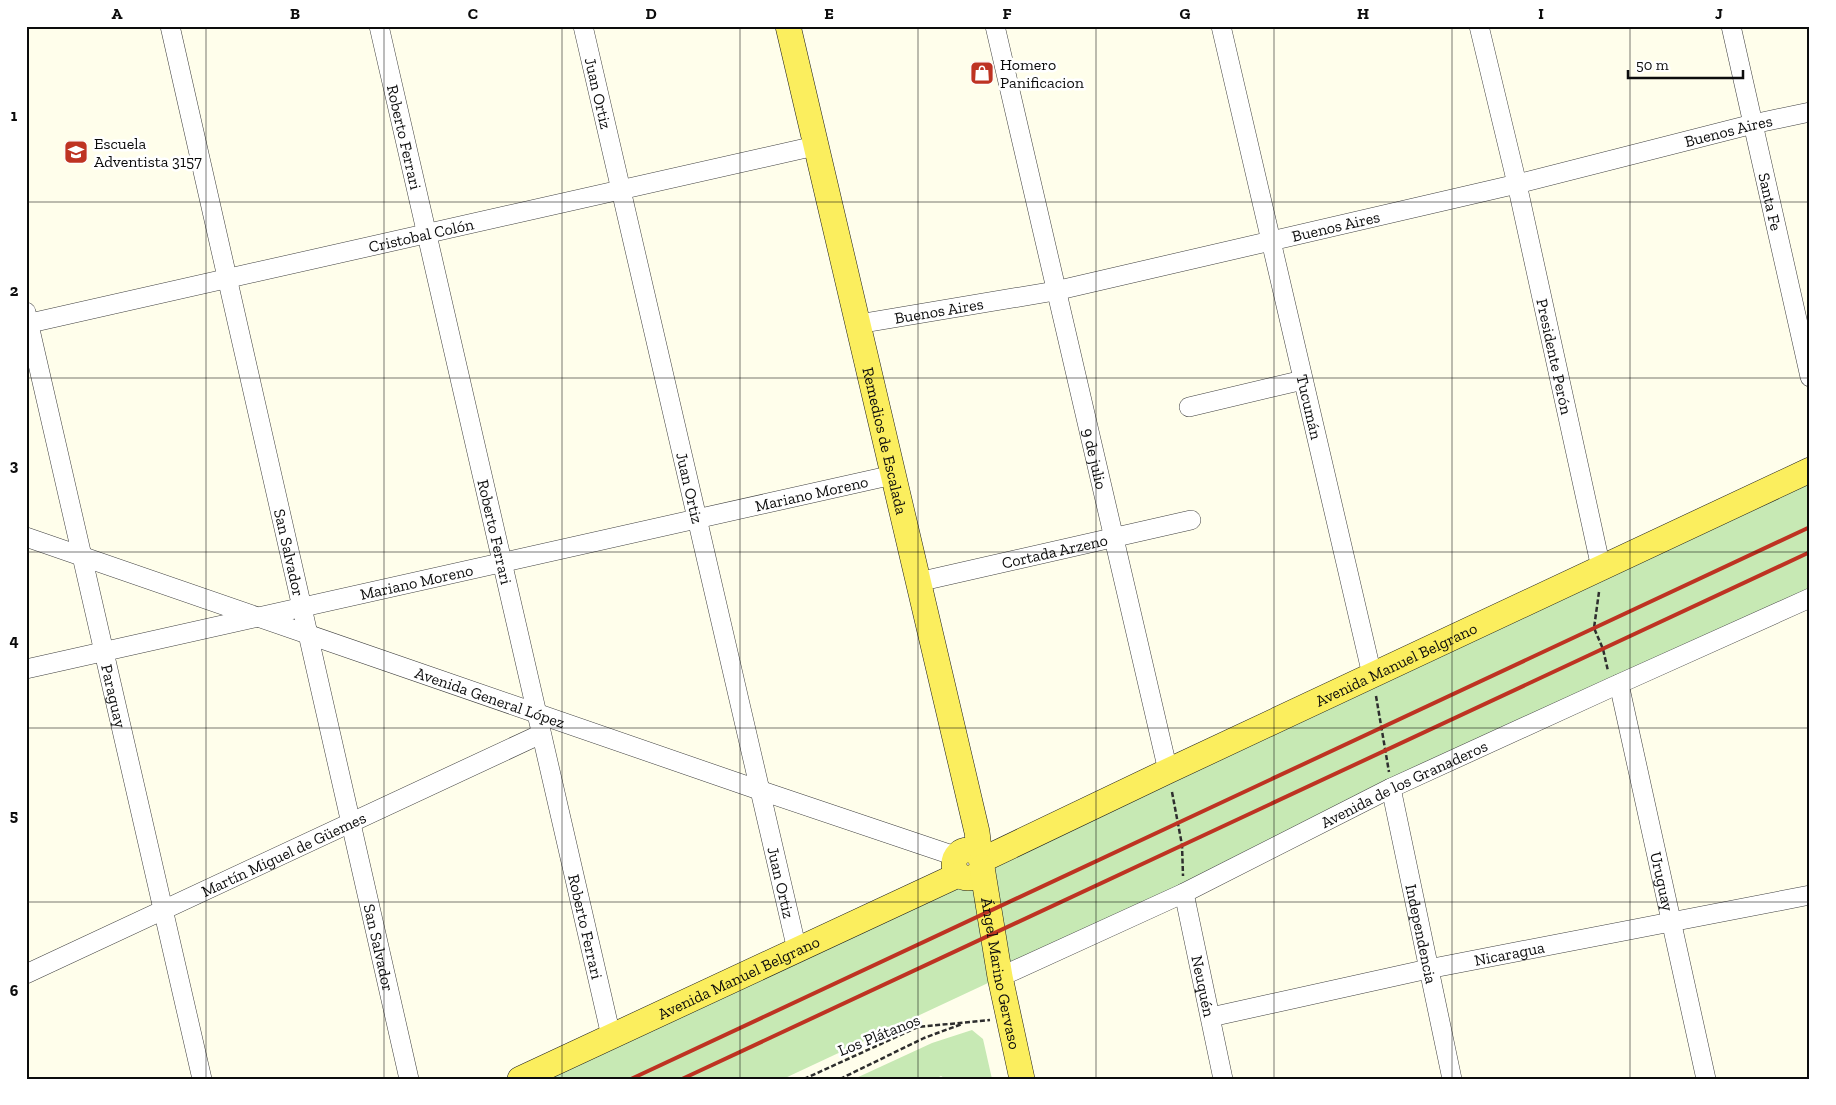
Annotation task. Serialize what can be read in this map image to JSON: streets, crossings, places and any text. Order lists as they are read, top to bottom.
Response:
{
  "streets": {
    "main road": ["Remedios de Escalada", "Avenida Manuel Belgrano", "Ángel Marino Gervaso"],
    "street": [
      "Juan Ortiz",
      "Buenos Aires",
      "Roberto Ferrari",
      "Santa Fe",
      "Cristobal Colón",
      "Presidente Perón",
      "Tucumán",
      "9 de julio",
      "Mariano Moreno",
      "Cortada Arzeno",
      "San Salvador",
      "Paraguay",
      "Avenida General López",
      "Avenida de los Granaderos",
      "Martín Miguel de Güemes",
      "Uruguay",
      "Independencia",
      "Nicaragua",
      "Neuquén"
    ],
    "path": ["Los Plátanos"]
  },
  "crossings": [
    ["Juan Ortiz", "Cristobal Colón"],
    ["Juan Ortiz", "Mariano Moreno"],
    ["Juan Ortiz", "Avenida Manuel Belgrano"],
    ["Juan Ortiz", "Avenida General López"],
    ["Buenos Aires", "Santa Fe"],
    ["Buenos Aires", "Presidente Perón"],
    ["Buenos Aires", "Tucumán"],
    ["Buenos Aires", "Remedios de Escalada"],
    ["Buenos Aires", "9 de julio"],
    ["Roberto Ferrari", "Cristobal Colón"],
    ["Roberto Ferrari", "Mariano Moreno"],
    ["Roberto Ferrari", "Avenida Manuel Belgrano"],
    ["Roberto Ferrari", "Avenida General López"],
    ["Roberto Ferrari", "Martín Miguel de Güemes"],
    ["Cristobal Colón", "Remedios de Escalada"],
    ["Cristobal Colón", "San Salvador"],
    ["Cristobal Colón", "Paraguay"],
    ["Presidente Perón", "Avenida Manuel Belgrano"],
    ["Tucumán", "Avenida Manuel Belgrano"],
    ["Remedios de Escalada", "Mariano Moreno"],
    ["Remedios de Escalada", "Cortada Arzeno"],
    ["Remedios de Escalada", "Avenida Manuel Belgrano"],
    ["Remedios de Escalada", "Ángel Marino Gervaso"],
    ["9 de julio", "Cortada Arzeno"],
    ["9 de julio", "Avenida Manuel Belgrano"],
    ["Mariano Moreno", "San Salvador"],
    ["Mariano Moreno", "Paraguay"],
    ["Mariano Moreno", "Avenida General López"],
    ["San Salvador", "Avenida General López"],
    ["San Salvador", "Martín Miguel de Güemes"],
    ["Avenida Manuel Belgrano", "Avenida General López"],
    ["Avenida Manuel Belgrano", "Ángel Marino Gervaso"],
    ["Paraguay", "Avenida General López"],
    ["Paraguay", "Martín Miguel de Güemes"],
    ["Avenida de los Granaderos", "Uruguay"],
    ["Avenida de los Granaderos", "Independencia"],
    ["Avenida de los Granaderos", "Ángel Marino Gervaso"],
    ["Avenida de los Granaderos", "Neuquén"],
    ["Uruguay", "Nicaragua"],
    ["Independencia", "Nicaragua"],
    ["Nicaragua", "Neuquén"],
    ["Ángel Marino Gervaso", "Los Plátanos"]
  ],
  "places": {
    "shop": ["Homero Panificacion"],
    "school or university": ["Escuela Adventista 3157"]
  },
  "scale_bar": "50 m",
  "grid": {
    "columns": [
      "A",
      "B",
      "C",
      "D",
      "E",
      "F",
      "G",
      "H",
      "I",
      "J"
    ],
    "rows": [
      "1",
      "2",
      "3",
      "4",
      "5",
      "6"
    ]
  }
}
